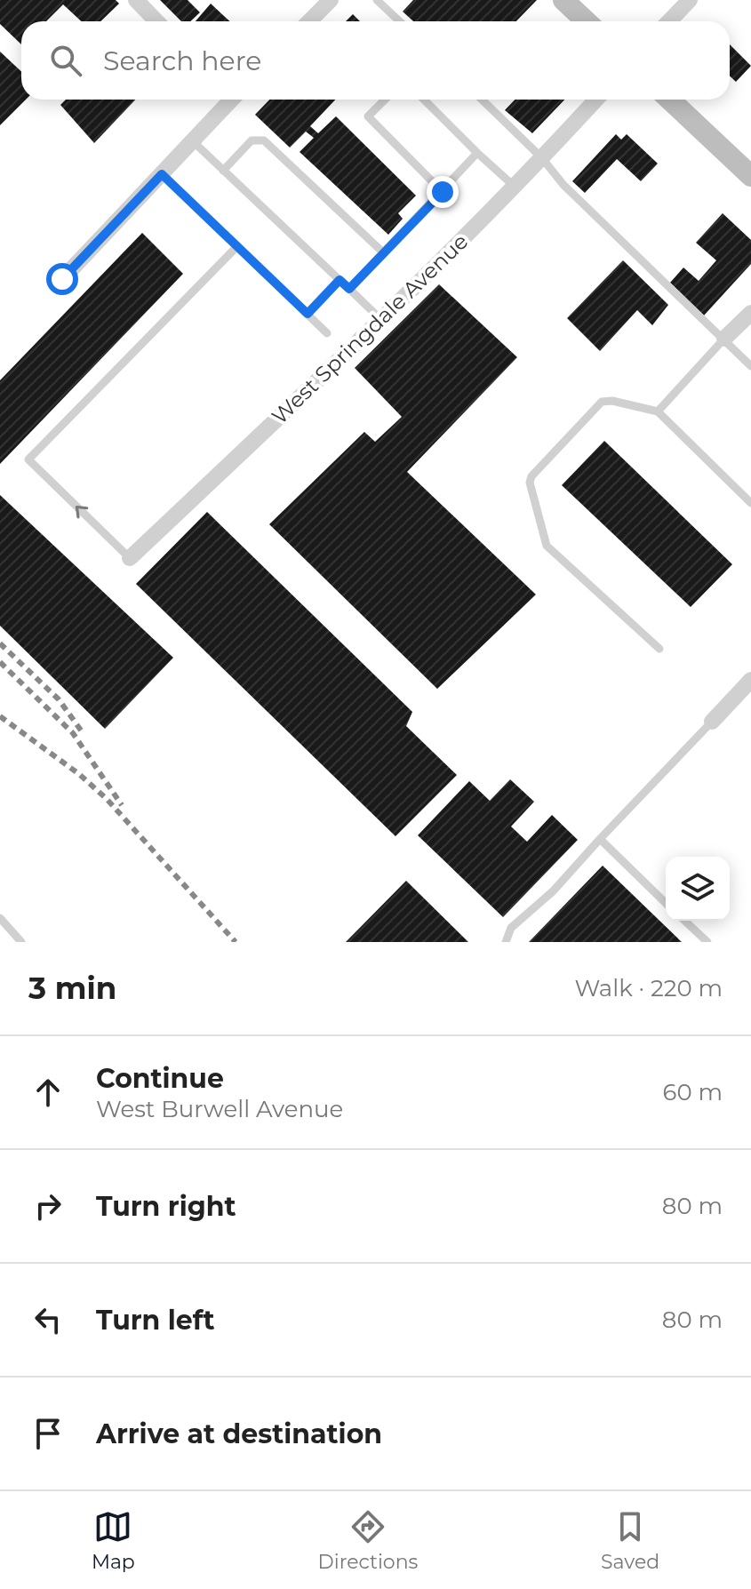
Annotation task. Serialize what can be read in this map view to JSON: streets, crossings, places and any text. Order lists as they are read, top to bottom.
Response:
{
  "streets": {
    "street": ["West Springdale Avenue"]
  },
  "page": {
    "search": "Search here",
    "heading": ["3 min", "Walk · 220 m"],
    "list": [
      ["Continue", "West Burwell Avenue", "60 m"],
      ["Turn right", "80 m"],
      ["Turn left", "80 m"],
      "Arrive at destination"
    ],
    "nav": ["Map", "Directions", "Saved"]
  }
}
